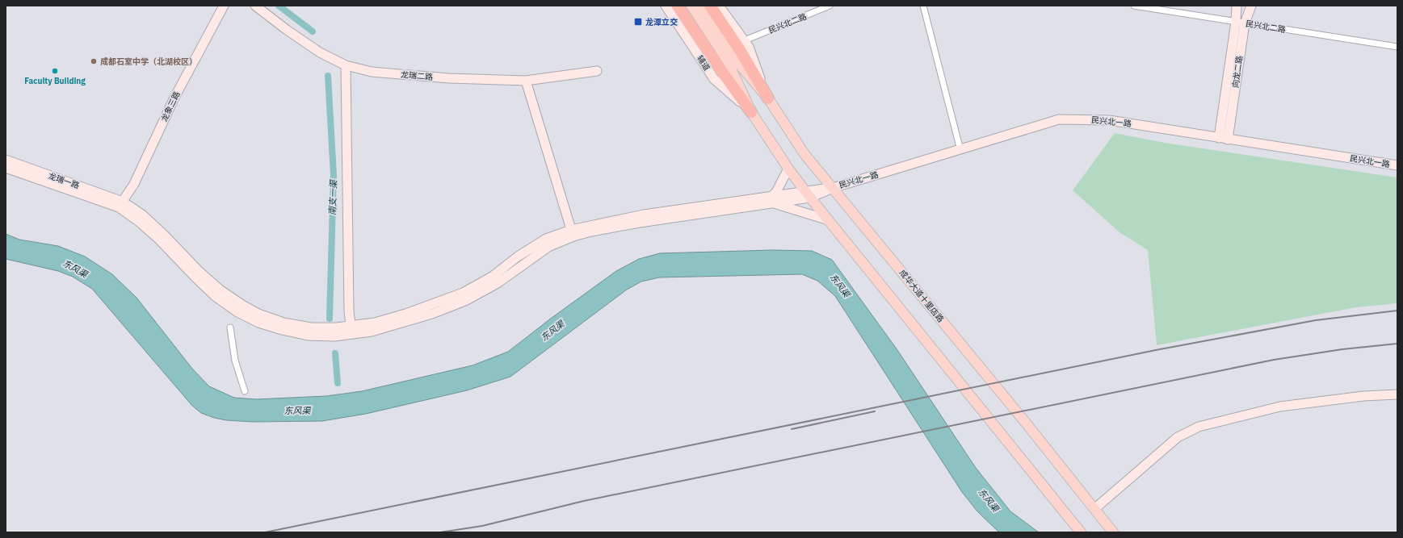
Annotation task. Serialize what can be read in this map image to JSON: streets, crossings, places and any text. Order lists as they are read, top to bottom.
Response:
{
  "streets": {
    "main road": ["成华大道十里店路"],
    "street": [
      "民兴北二路",
      "辅道",
      "向龙二路",
      "龙瑞二路",
      "龙象三路",
      "民兴北一路",
      "龙瑞一路"
    ]
  },
  "crossings": [
    ["民兴北二路", "向龙二路"],
    ["向龙二路", "民兴北一路"],
    ["龙象三路", "民兴北一路"],
    ["龙象三路", "龙瑞一路"],
    ["民兴北一路", "龙瑞一路"],
    ["民兴北一路", "成华大道十里店路"]
  ],
  "water": ["南支一渠", "东风渠"],
  "places": {
    "transit": ["龙潭立交"],
    "other": ["成都石室中学（北湖校区）", "Faculty Building"]
  }
}
